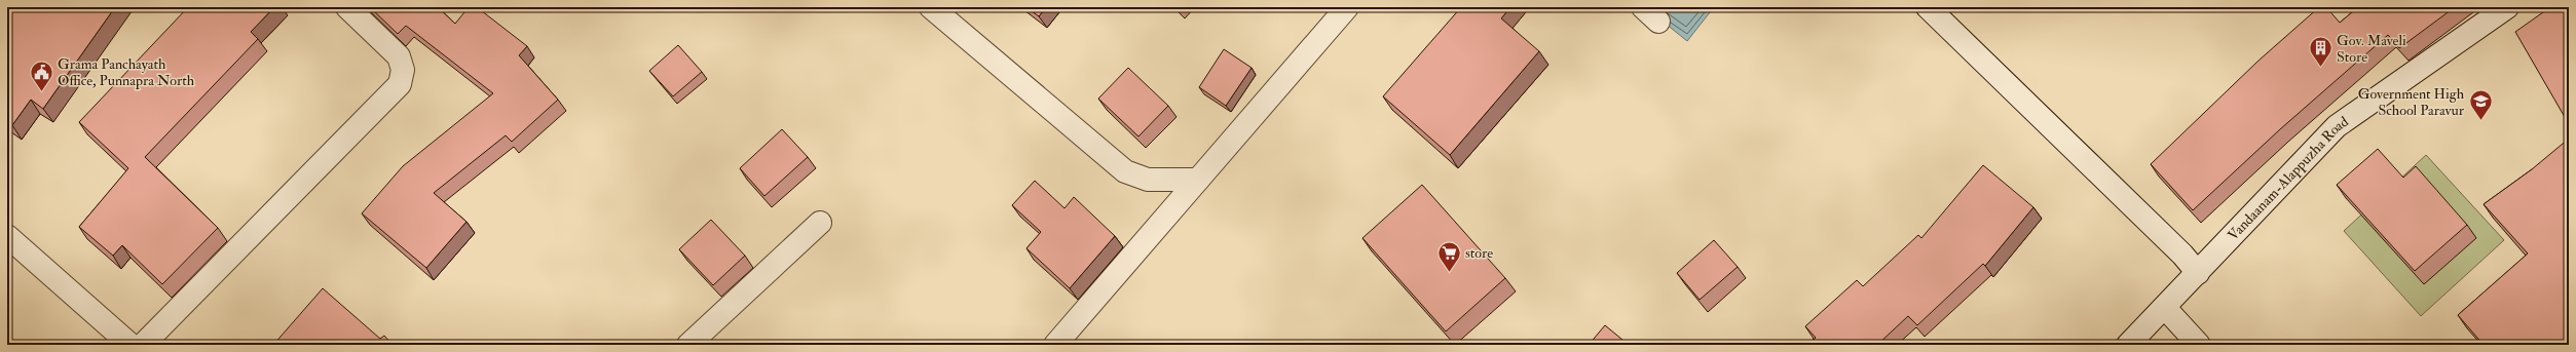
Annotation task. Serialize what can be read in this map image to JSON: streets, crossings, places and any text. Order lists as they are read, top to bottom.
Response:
{
  "streets": {
    "street": ["Vandaanam-Alappuzha Road"]
  },
  "places": {
    "building": ["Gov. Maveli Store"],
    "public building": ["Grama Panchayath Office, Punnapra North"],
    "school or university": ["Government High School Paravur"],
    "supermarket": ["store"]
  }
}
